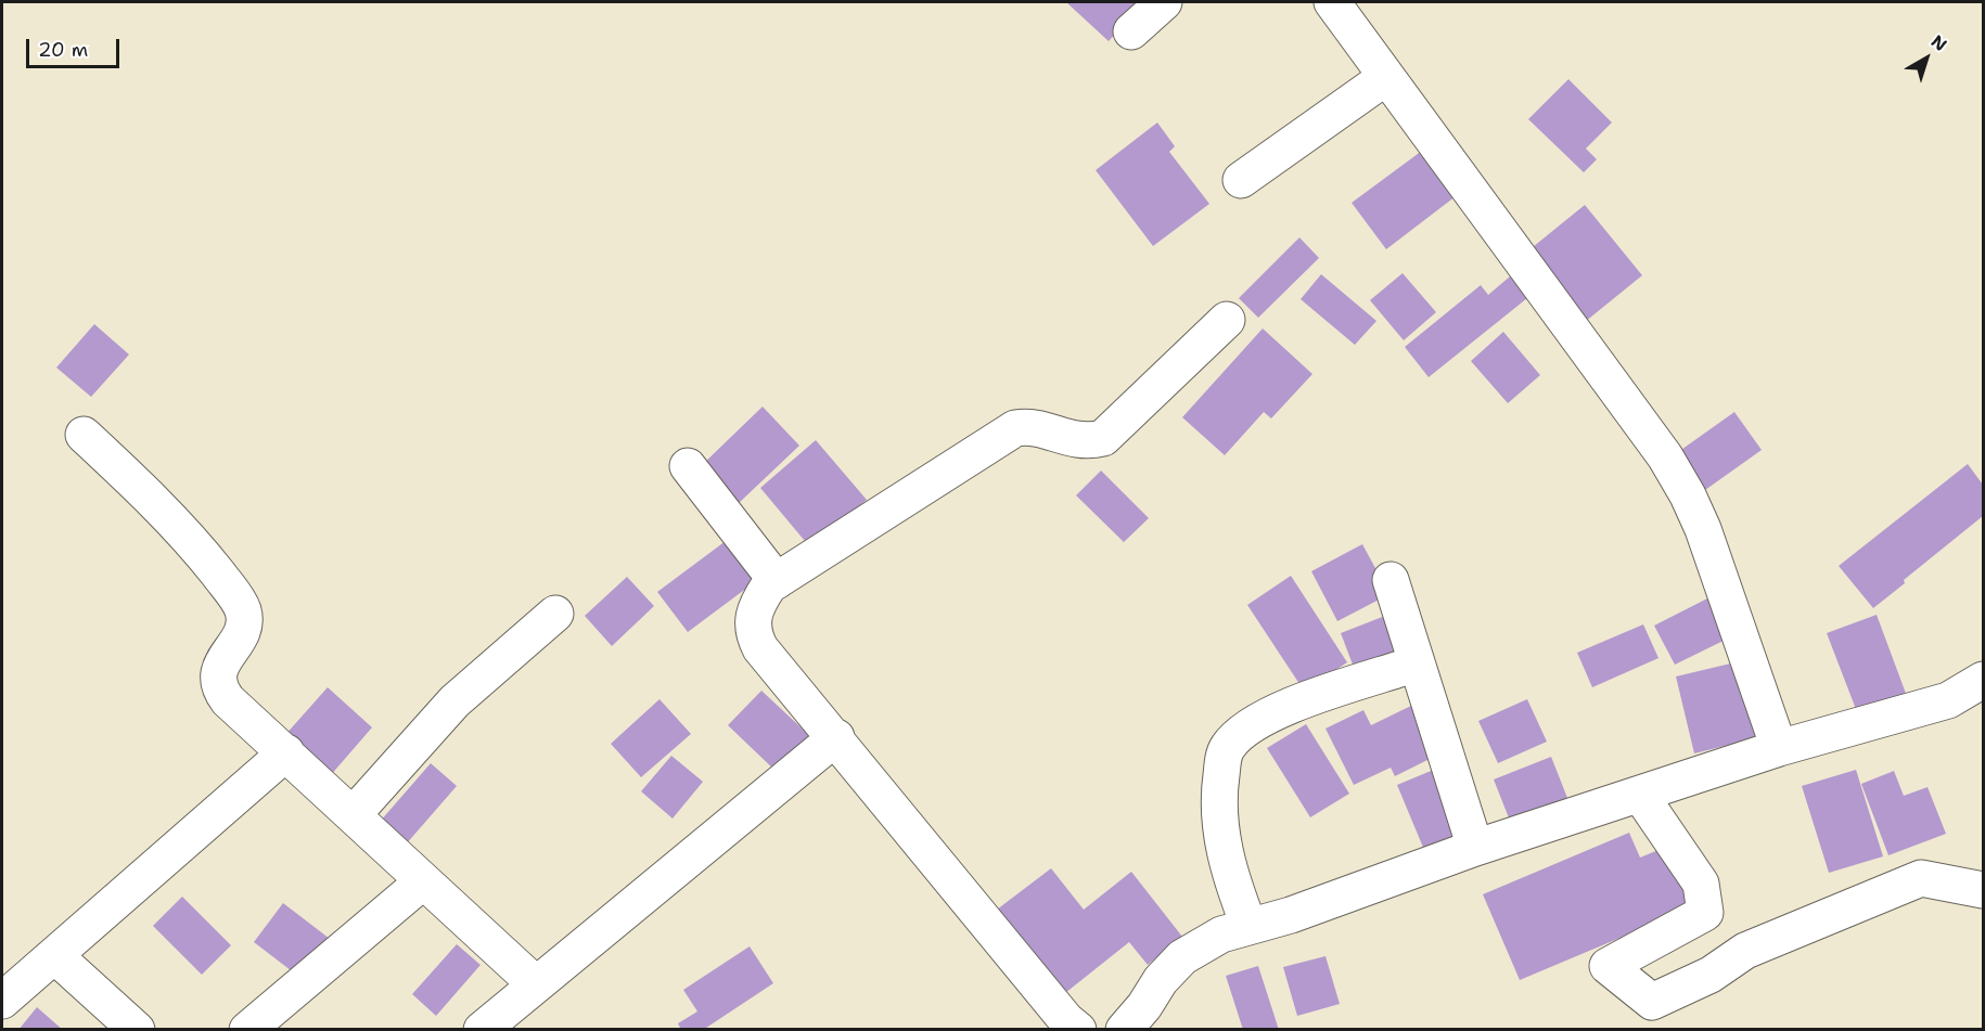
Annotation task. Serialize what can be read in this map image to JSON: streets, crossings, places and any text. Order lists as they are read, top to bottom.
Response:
{
  "scale_bar": "20 m",
  "north": "top right"
}
